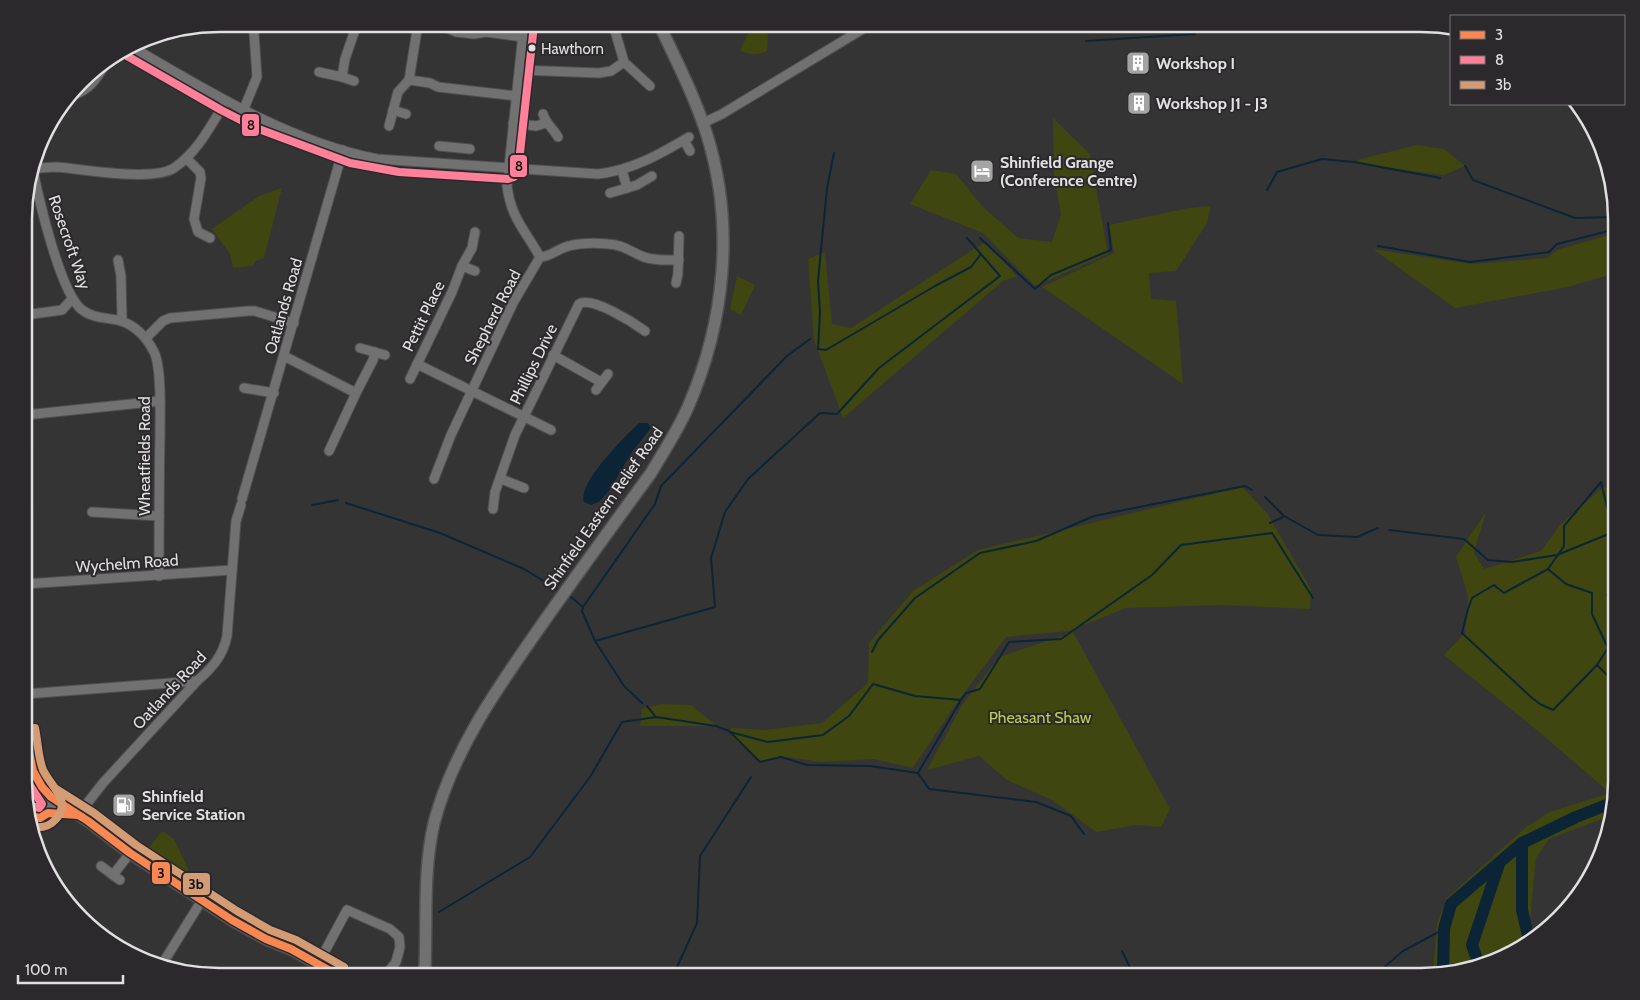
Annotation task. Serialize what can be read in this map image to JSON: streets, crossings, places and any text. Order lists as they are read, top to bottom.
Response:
{
  "streets": {
    "main road": ["Shinfield Eastern Relief Road"],
    "street": [
      "Rosecroft Way",
      "Oatlands Road",
      "Pettit Place",
      "Shepherd Road",
      "Phillips Drive",
      "Wheatfields Road",
      "Wychelm Road"
    ]
  },
  "crossings": [
    ["Rosecroft Way", "Wheatfields Road"],
    ["Oatlands Road", "Wychelm Road"],
    ["Wheatfields Road", "Wychelm Road"]
  ],
  "parks": ["Pheasant Shaw"],
  "places": {
    "other": ["Hawthorn"],
    "building": ["Workshop I", "Workshop J1 - J3"],
    "hotel": ["Shinfield Grange (Conference Centre)"],
    "fuel station": ["Shinfield Service Station"]
  },
  "lines": ["transit line 8", "transit line 3b", "transit line 3"],
  "legend": ["3", "8", "3b"],
  "scale_bar": "100 m"
}
